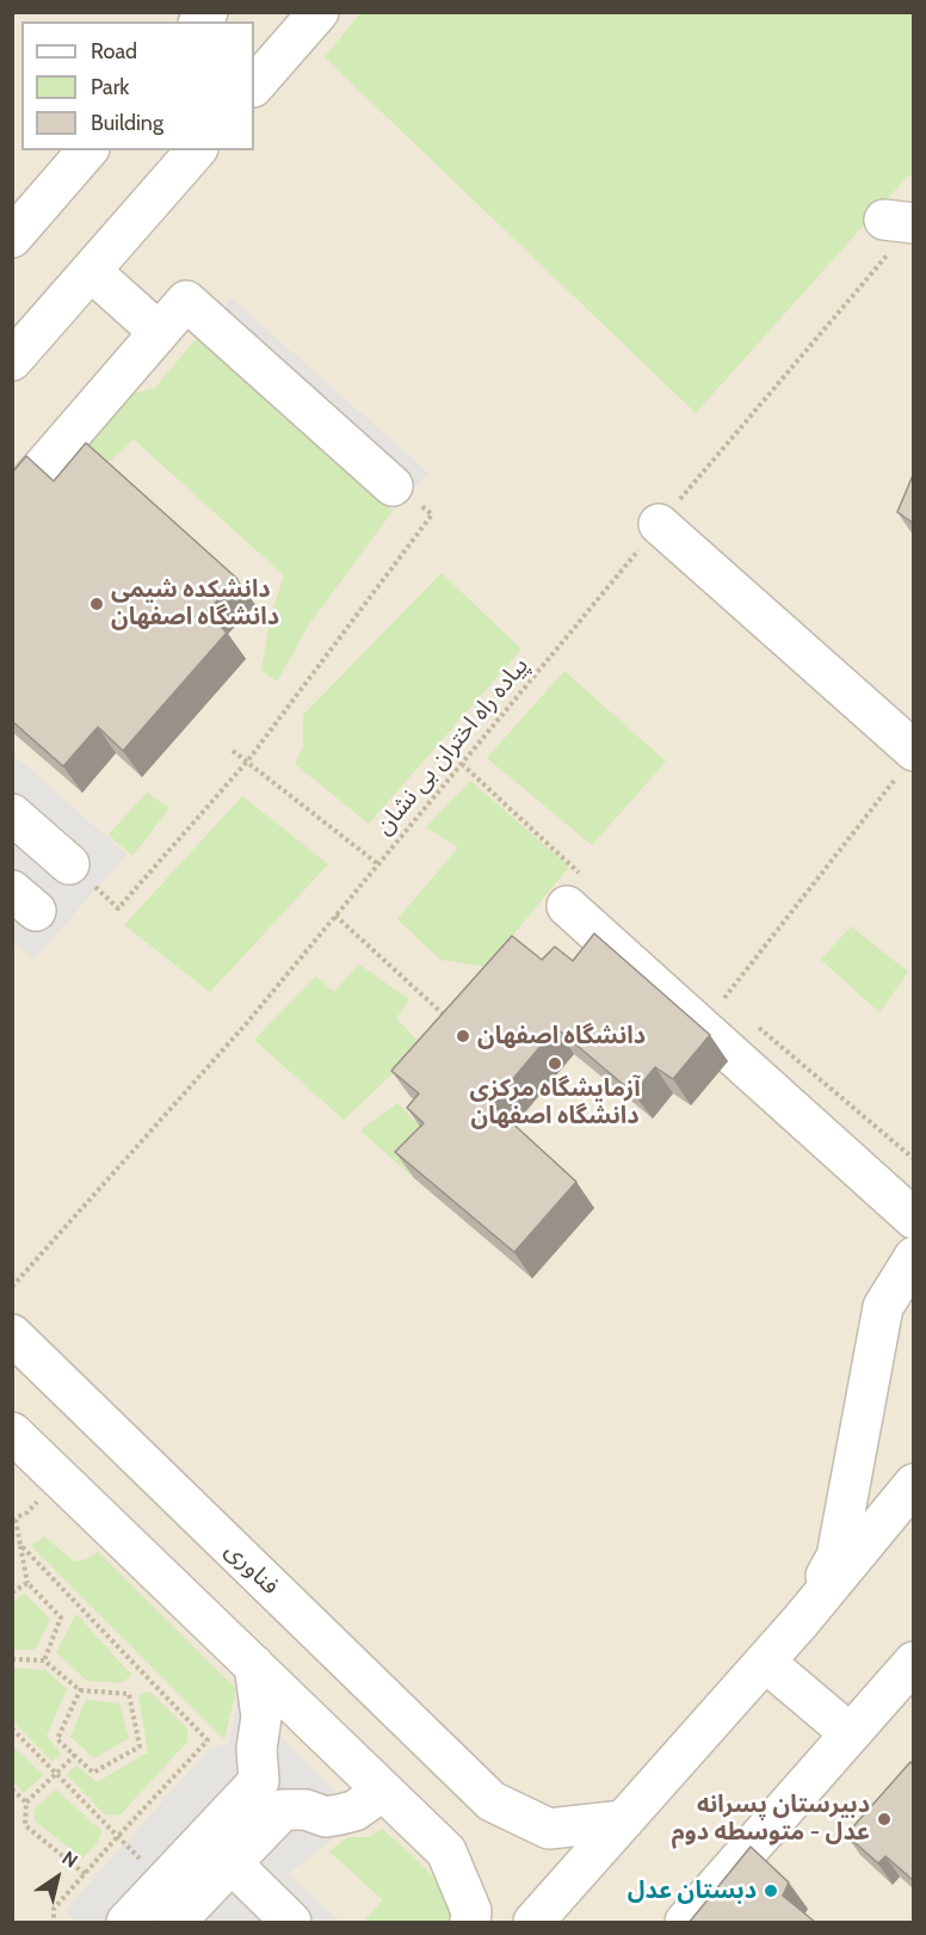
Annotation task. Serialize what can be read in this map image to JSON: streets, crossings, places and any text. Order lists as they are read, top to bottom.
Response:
{
  "streets": {
    "lane": ["فناوری"],
    "path": ["پیاده راه اختران بی نشان"]
  },
  "places": [
    "دانشکده شیمی دانشگاه اصفهان",
    "دانشگاه اصفهان",
    "آزمایشگاه مرکزی دانشگاه اصفهان",
    "دبیرستان پسرانه عدل - متوسطه دوم",
    "دبستان عدل"
  ],
  "legend": ["Road", "Park", "Building"],
  "north": "top right"
}
